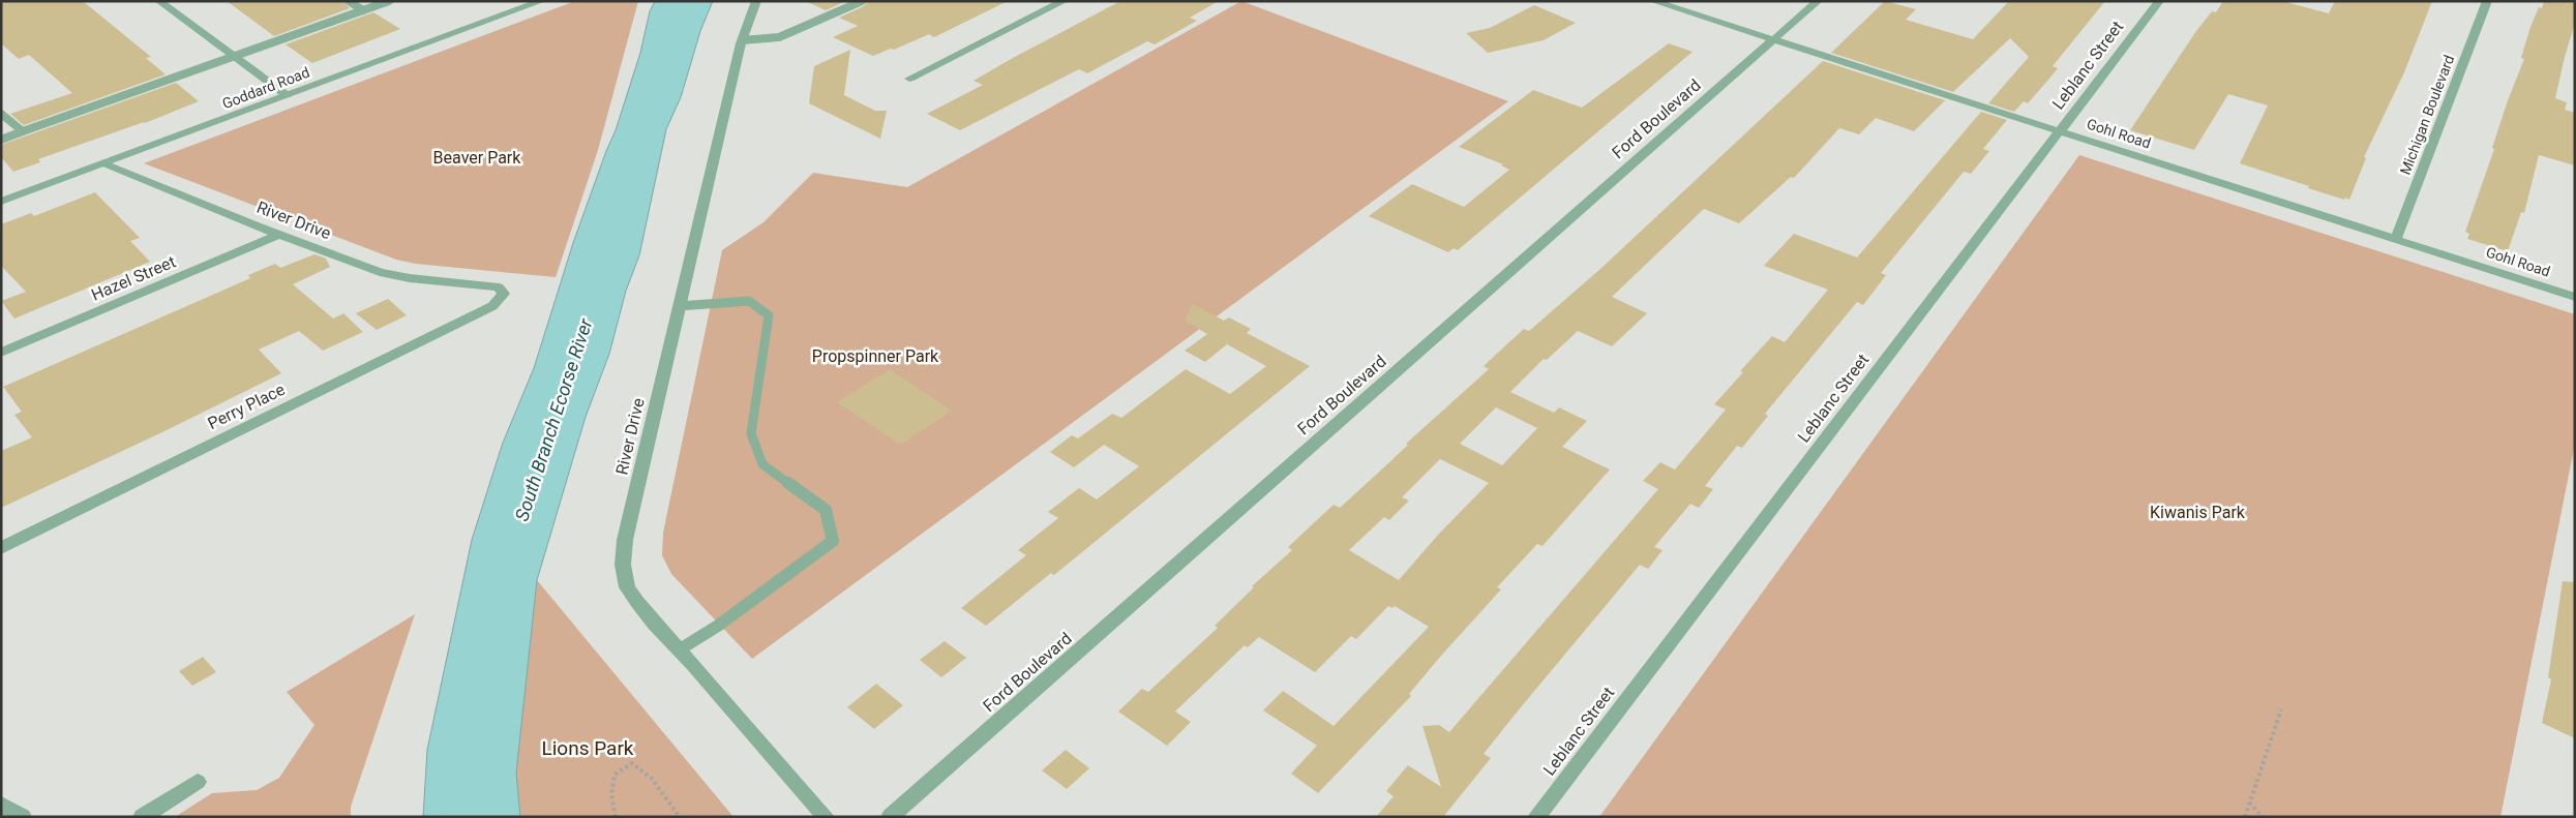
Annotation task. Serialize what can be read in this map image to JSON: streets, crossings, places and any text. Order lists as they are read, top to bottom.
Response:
{
  "streets": {
    "street": [
      "Leblanc Street",
      "Goddard Road",
      "Michigan Boulevard",
      "Ford Boulevard",
      "Gohl Road",
      "River Drive",
      "Hazel Street",
      "Perry Place"
    ]
  },
  "crossings": [
    ["Leblanc Street", "Gohl Road"],
    ["Goddard Road", "River Drive"],
    ["Michigan Boulevard", "Gohl Road"],
    ["Ford Boulevard", "Gohl Road"],
    ["River Drive", "Hazel Street"],
    ["River Drive", "Perry Place"]
  ],
  "water": ["South Branch Ecorse River"],
  "parks": [
    "Beaver Park",
    "Propspinner Park",
    "Kiwanis Park",
    "Lions Park"
  ]
}
